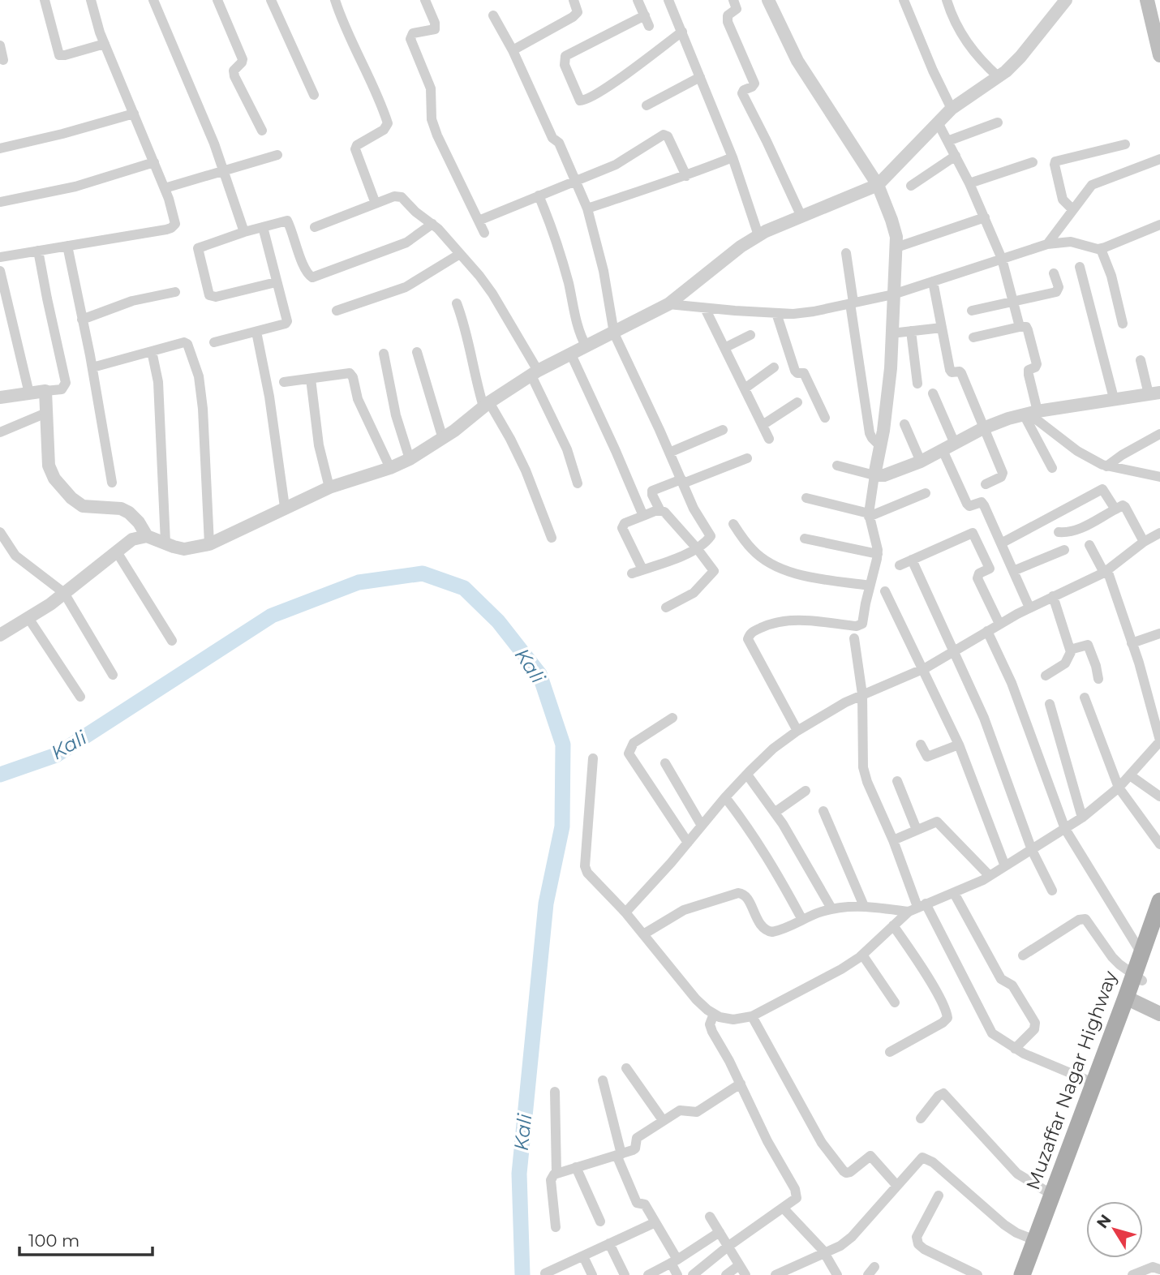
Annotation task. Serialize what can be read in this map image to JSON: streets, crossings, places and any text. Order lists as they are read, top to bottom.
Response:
{
  "streets": {
    "main road": ["Muzaffar Nagar Highway"]
  },
  "water": ["Kali"],
  "scale_bar": "100 m",
  "north": "top left"
}
